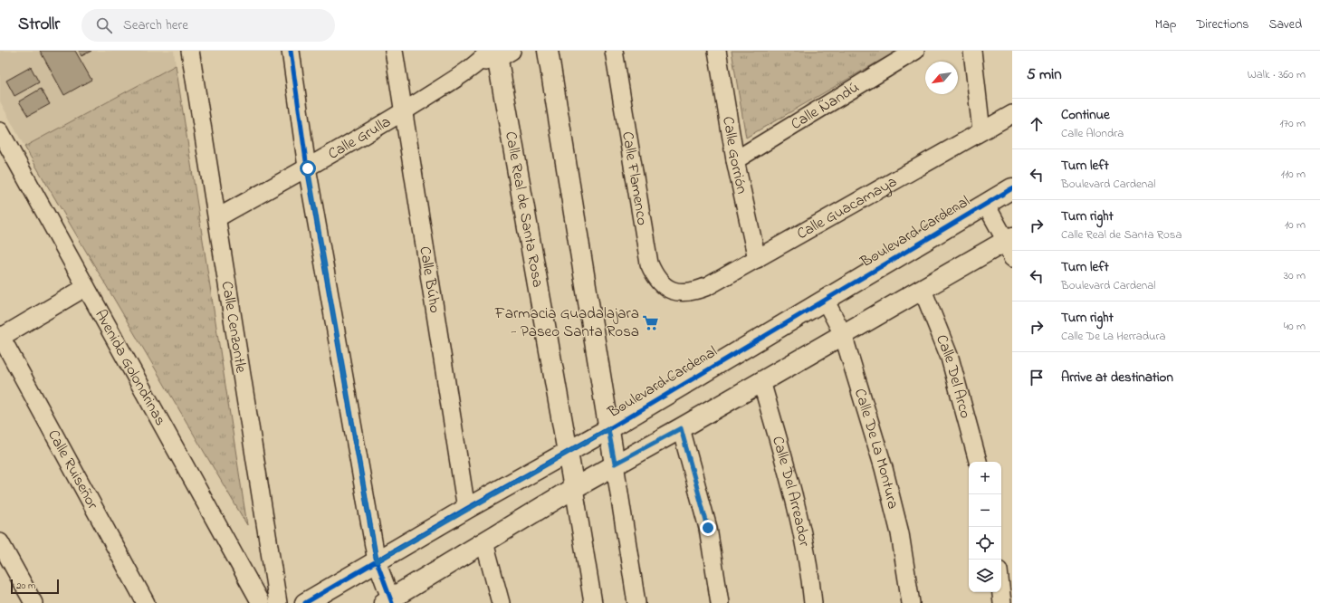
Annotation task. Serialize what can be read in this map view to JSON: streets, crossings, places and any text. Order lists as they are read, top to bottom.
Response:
{
  "streets": {
    "street": [
      "Calle Ñandú",
      "Calle Grulla",
      "Calle Gorrión",
      "Calle Flamenco",
      "Calle Guacamaya",
      "Calle Real de Santa Rosa",
      "Boulevard Cardenal",
      "Calle Búho",
      "Calle Cenzontle",
      "Avenida Golondrinas",
      "Calle Del Arco",
      "Calle De La Montura",
      "Calle Ruiseñor",
      "Calle Del Arreador"
    ]
  },
  "crossings": [
    ["Calle Ñandú", "Calle Gorrión"],
    ["Calle Grulla", "Calle Real de Santa Rosa"],
    ["Calle Grulla", "Calle Búho"],
    ["Calle Grulla", "Calle Cenzontle"],
    ["Calle Gorrión", "Calle Guacamaya"],
    ["Calle Flamenco", "Calle Guacamaya"],
    ["Calle Real de Santa Rosa", "Boulevard Cardenal"],
    ["Boulevard Cardenal", "Calle Búho"],
    ["Boulevard Cardenal", "Calle De La Montura"]
  ],
  "places": {
    "supermarket": ["Farmacia Guadalajara - Paseo Santa Rosa"]
  },
  "scale_bar": "20 m",
  "north": "bottom left",
  "page": {
    "header": "Strollr",
    "search": "Search here",
    "nav": ["Map", "Directions", "Saved"],
    "heading": ["5 min", "Walk · 360 m"],
    "list": [
      ["Continue", "Calle Alondra", "170 m"],
      ["Turn left", "Boulevard Cardenal", "110 m"],
      ["Turn right", "Calle Real de Santa Rosa", "10 m"],
      ["Turn left", "Boulevard Cardenal", "30 m"],
      ["Turn right", "Calle De La Herradura", "40 m"],
      "Arrive at destination"
    ],
    "map_buttons": ["+", "−"],
    "scale": "20 m"
  }
}
